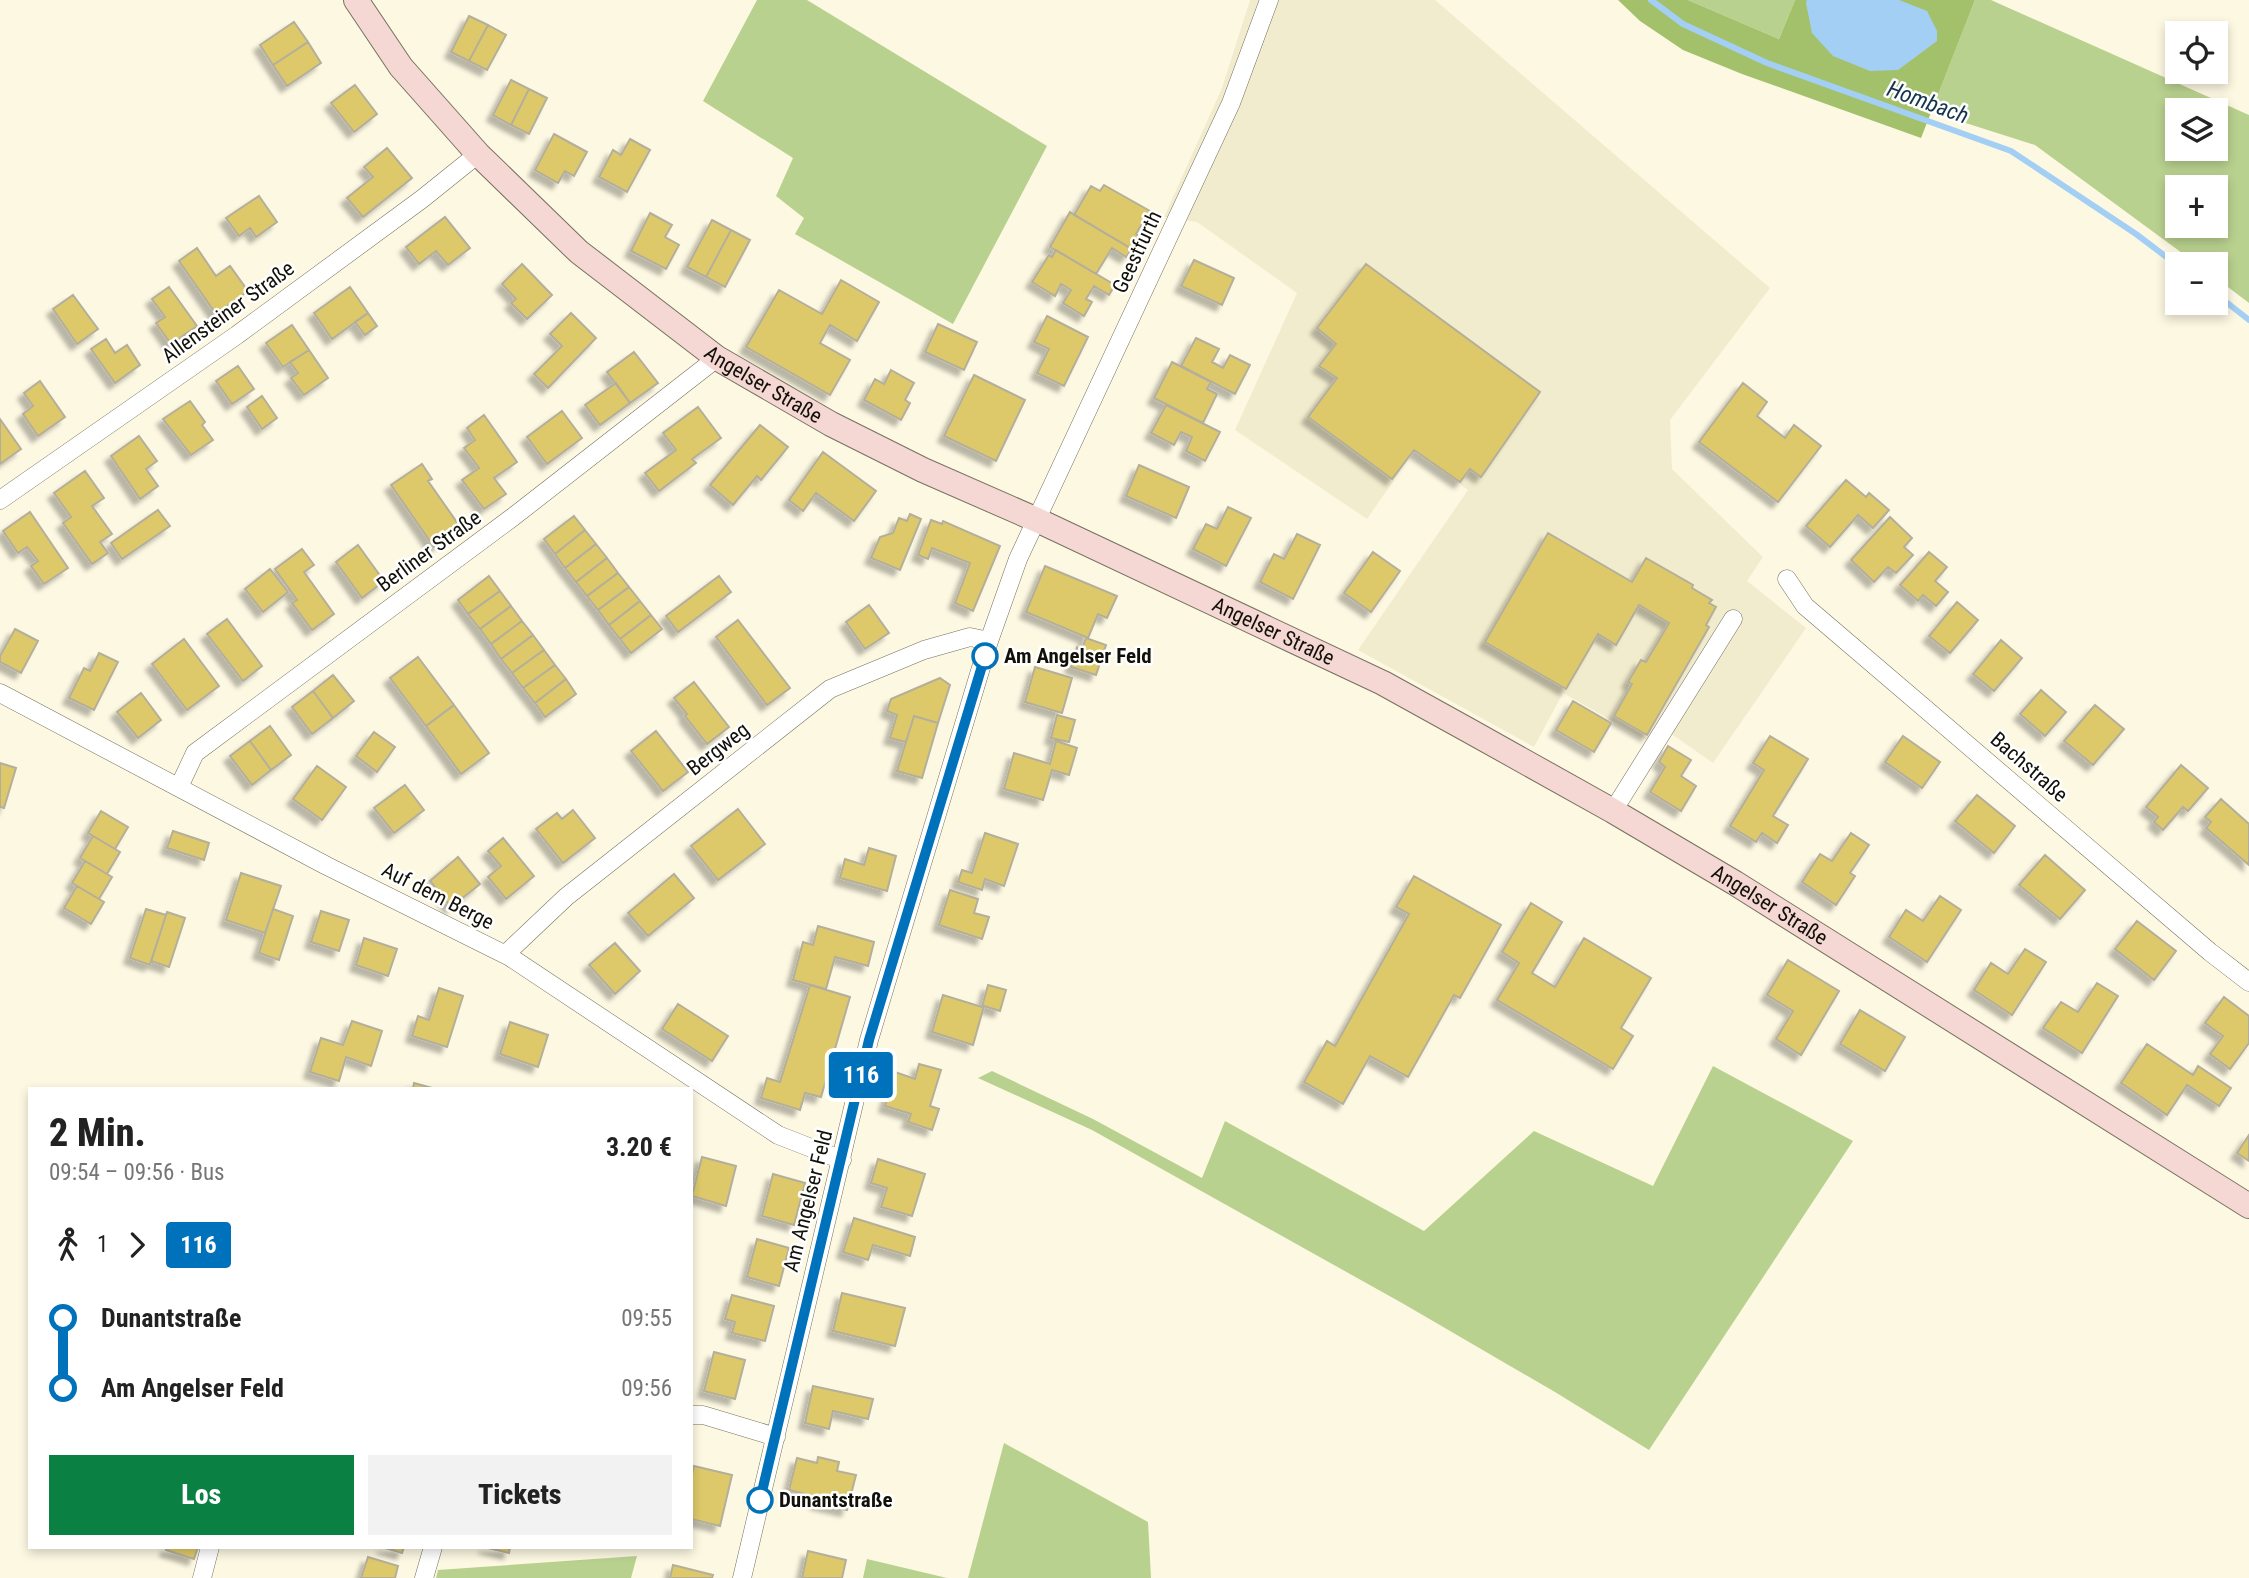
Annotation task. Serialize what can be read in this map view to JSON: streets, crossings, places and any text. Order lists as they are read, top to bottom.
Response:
{
  "streets": {
    "main road": ["Angelser Straße"],
    "street": [
      "Geestfurth",
      "Allensteiner Straße",
      "Berliner Straße",
      "Bergweg",
      "Bachstraße",
      "Auf dem Berge",
      "Am Angelser Feld"
    ]
  },
  "crossings": [
    ["Geestfurth", "Angelser Straße"],
    ["Geestfurth", "Am Angelser Feld"],
    ["Allensteiner Straße", "Angelser Straße"],
    ["Angelser Straße", "Berliner Straße"],
    ["Angelser Straße", "Am Angelser Feld"],
    ["Berliner Straße", "Auf dem Berge"],
    ["Bergweg", "Auf dem Berge"],
    ["Bergweg", "Am Angelser Feld"],
    ["Auf dem Berge", "Am Angelser Feld"]
  ],
  "water": ["Hombach"],
  "places": ["Am Angelser Feld", "Dunantstraße"],
  "lines": ["bus line 116"],
  "page": {
    "on_map": "116",
    "map_buttons": ["+", "−"],
    "heading": ["2 Min.", "09:54 – 09:56 · Bus", "3.20 €"],
    "legs": ["1", "116"],
    "list": [
      {
        "name": "Dunantstraße",
        "value": "09:55"
      },
      {
        "name": "Am Angelser Feld",
        "value": "09:56"
      }
    ],
    "buttons": ["Los", "Tickets"]
  }
}
